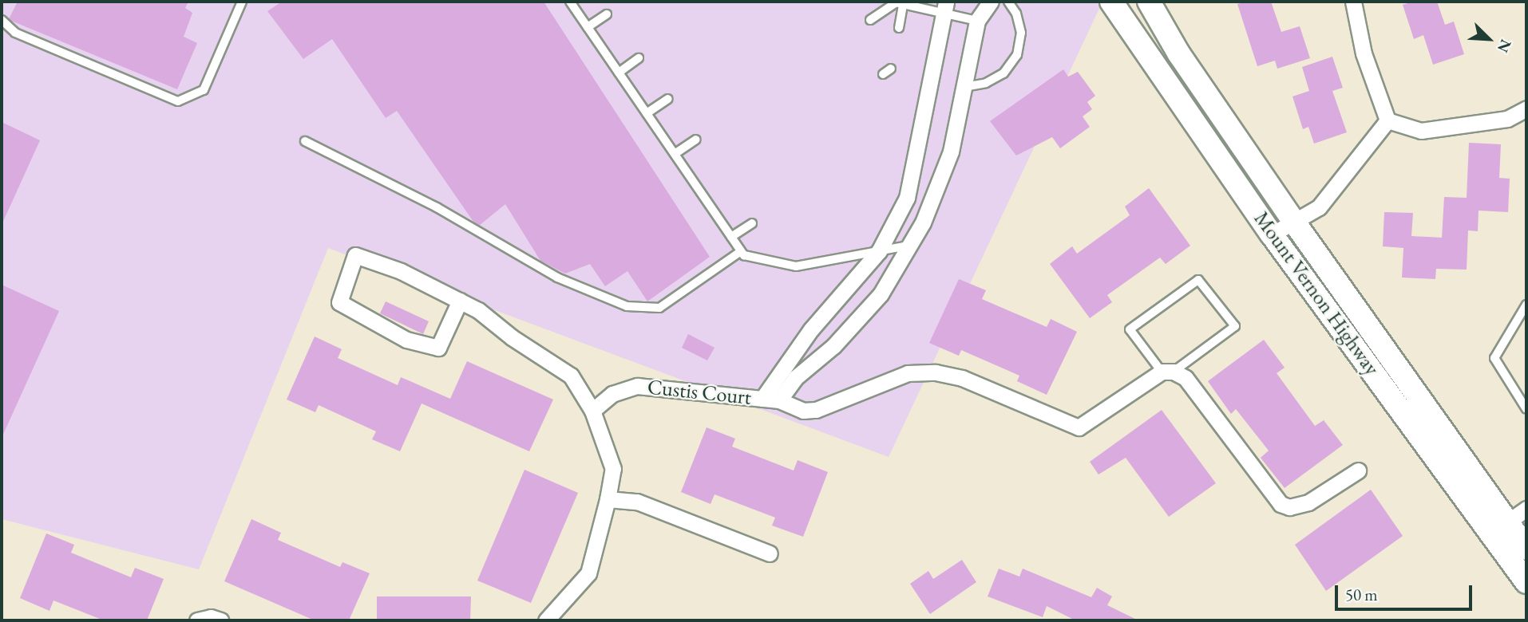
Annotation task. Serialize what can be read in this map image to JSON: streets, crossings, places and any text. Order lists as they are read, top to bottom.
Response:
{
  "streets": {
    "street": ["Mount Vernon Highway", "Custis Court"]
  },
  "scale_bar": "50 m",
  "north": "bottom right"
}
